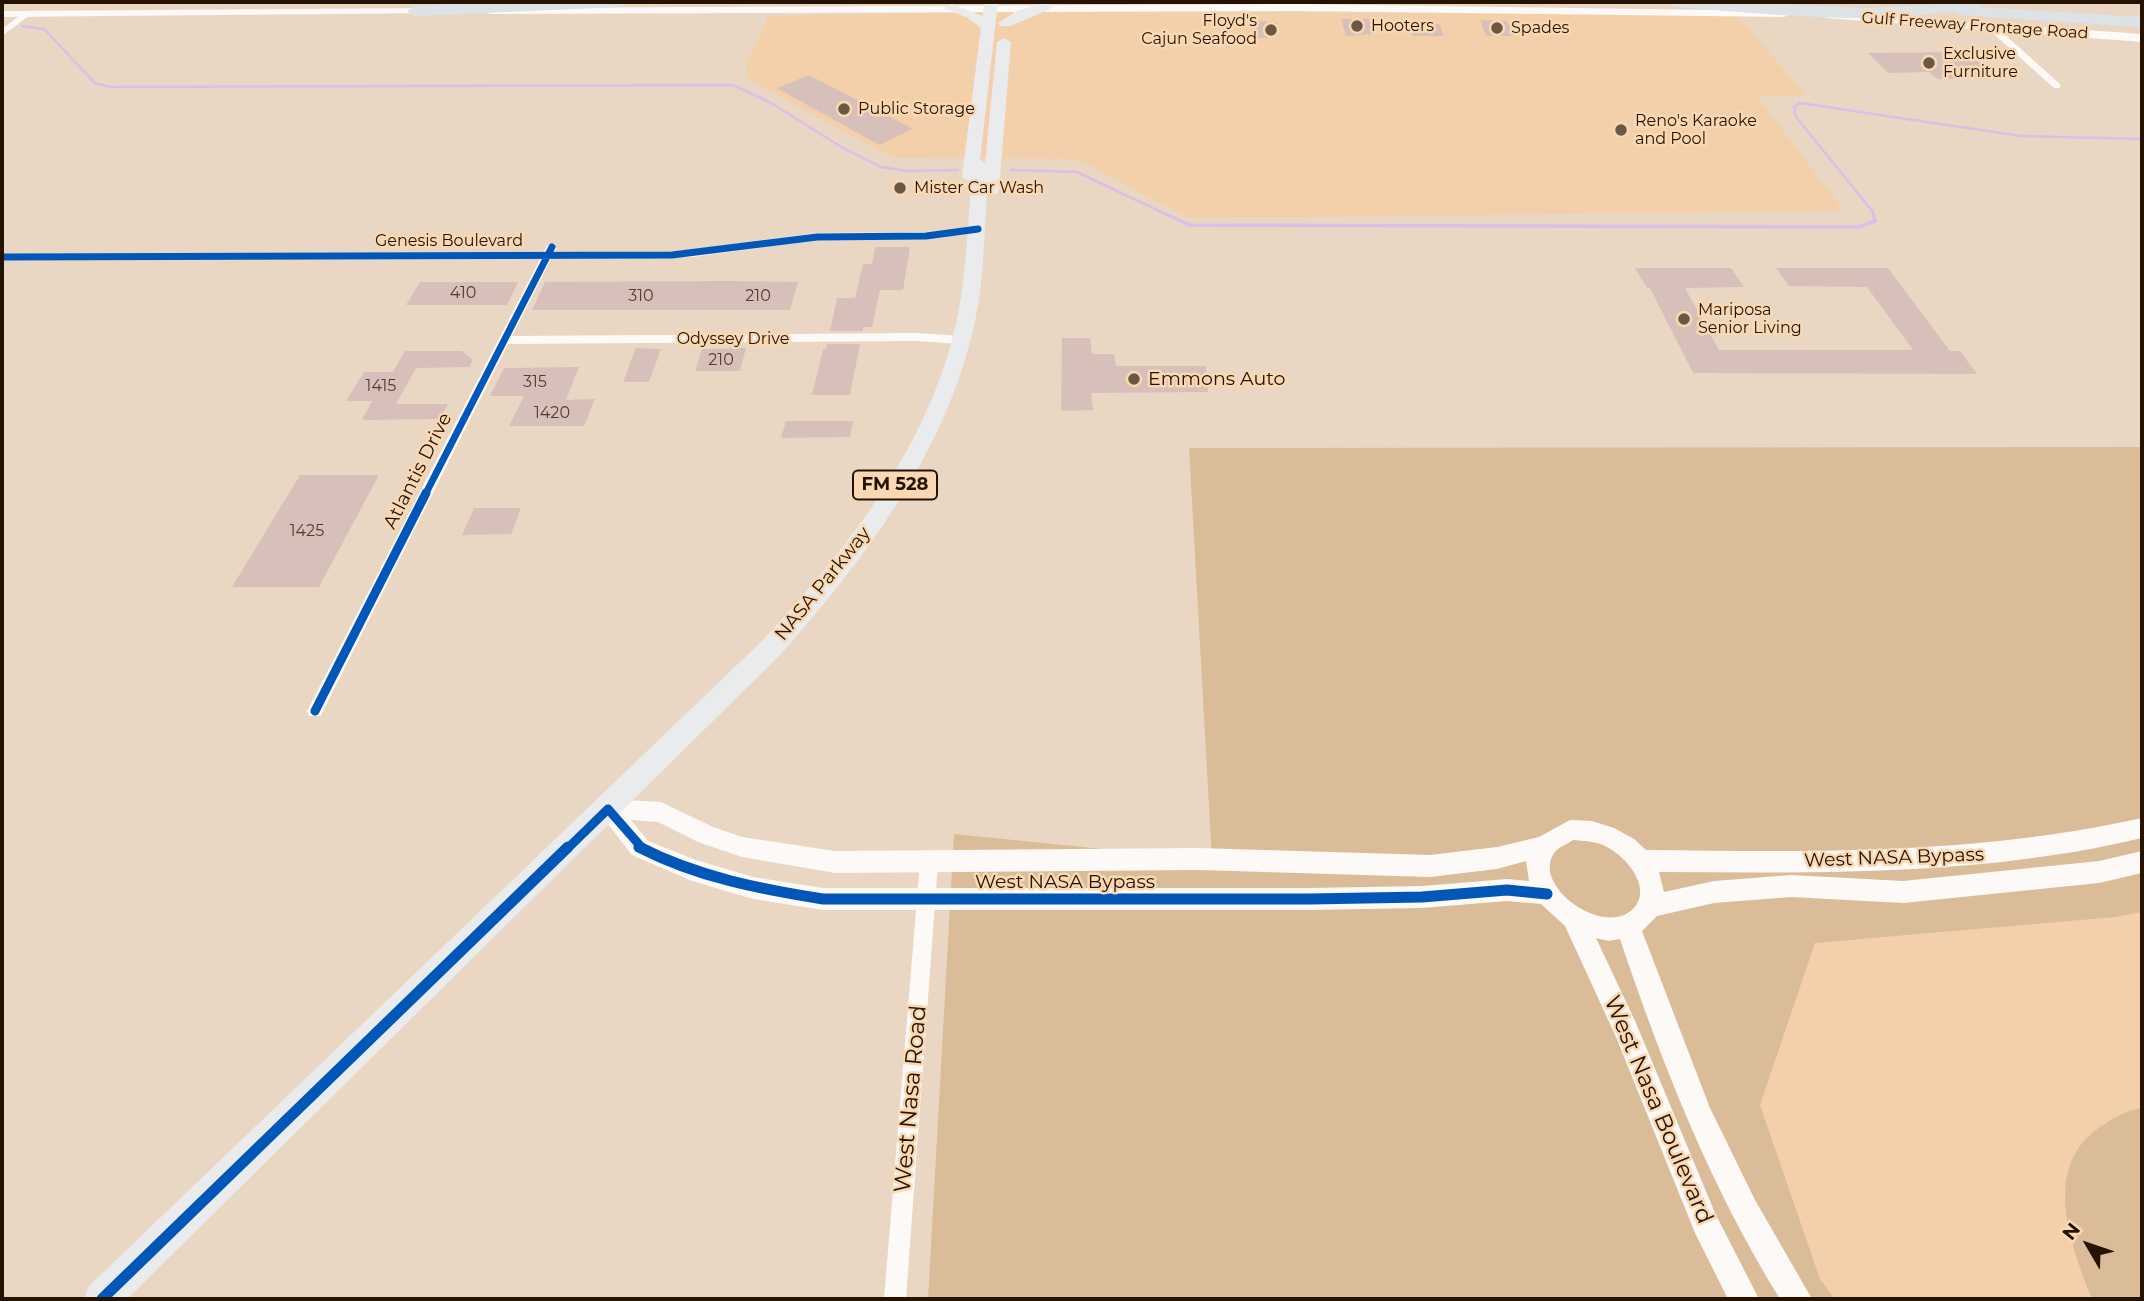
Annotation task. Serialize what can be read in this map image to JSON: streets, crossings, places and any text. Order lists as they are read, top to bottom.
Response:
{
  "streets": {
    "main road": [
      "Gulf Freeway Frontage Road",
      "FM 528",
      "NASA Parkway",
      "West NASA Bypass",
      "West Nasa Boulevard"
    ],
    "street": [
      "Genesis Boulevard",
      "Odyssey Drive",
      "Atlantis Drive",
      "West Nasa Road"
    ]
  },
  "crossings": [
    ["Gulf Freeway Frontage Road", "NASA Parkway"],
    ["Genesis Boulevard", "Atlantis Drive"],
    ["Genesis Boulevard", "NASA Parkway"],
    ["Odyssey Drive", "Atlantis Drive"],
    ["Odyssey Drive", "NASA Parkway"],
    ["FM 528", "NASA Parkway"],
    ["FM 528", "West NASA Bypass"],
    ["NASA Parkway", "West NASA Bypass"],
    ["West NASA Bypass", "West Nasa Road"],
    ["West NASA Bypass", "West Nasa Boulevard"]
  ],
  "places": [
    "Hooters",
    "Spades",
    "Floyd's Cajun Seafood",
    "Exclusive Furniture",
    "Public Storage",
    "Reno's Karaoke and Pool",
    "Mister Car Wash",
    "Mariposa Senior Living",
    "Emmons Auto"
  ],
  "house_numbers": [
    "410",
    "310",
    "210",
    "210",
    "315",
    "1415",
    "1420",
    "1425"
  ],
  "north": "top left"
}
